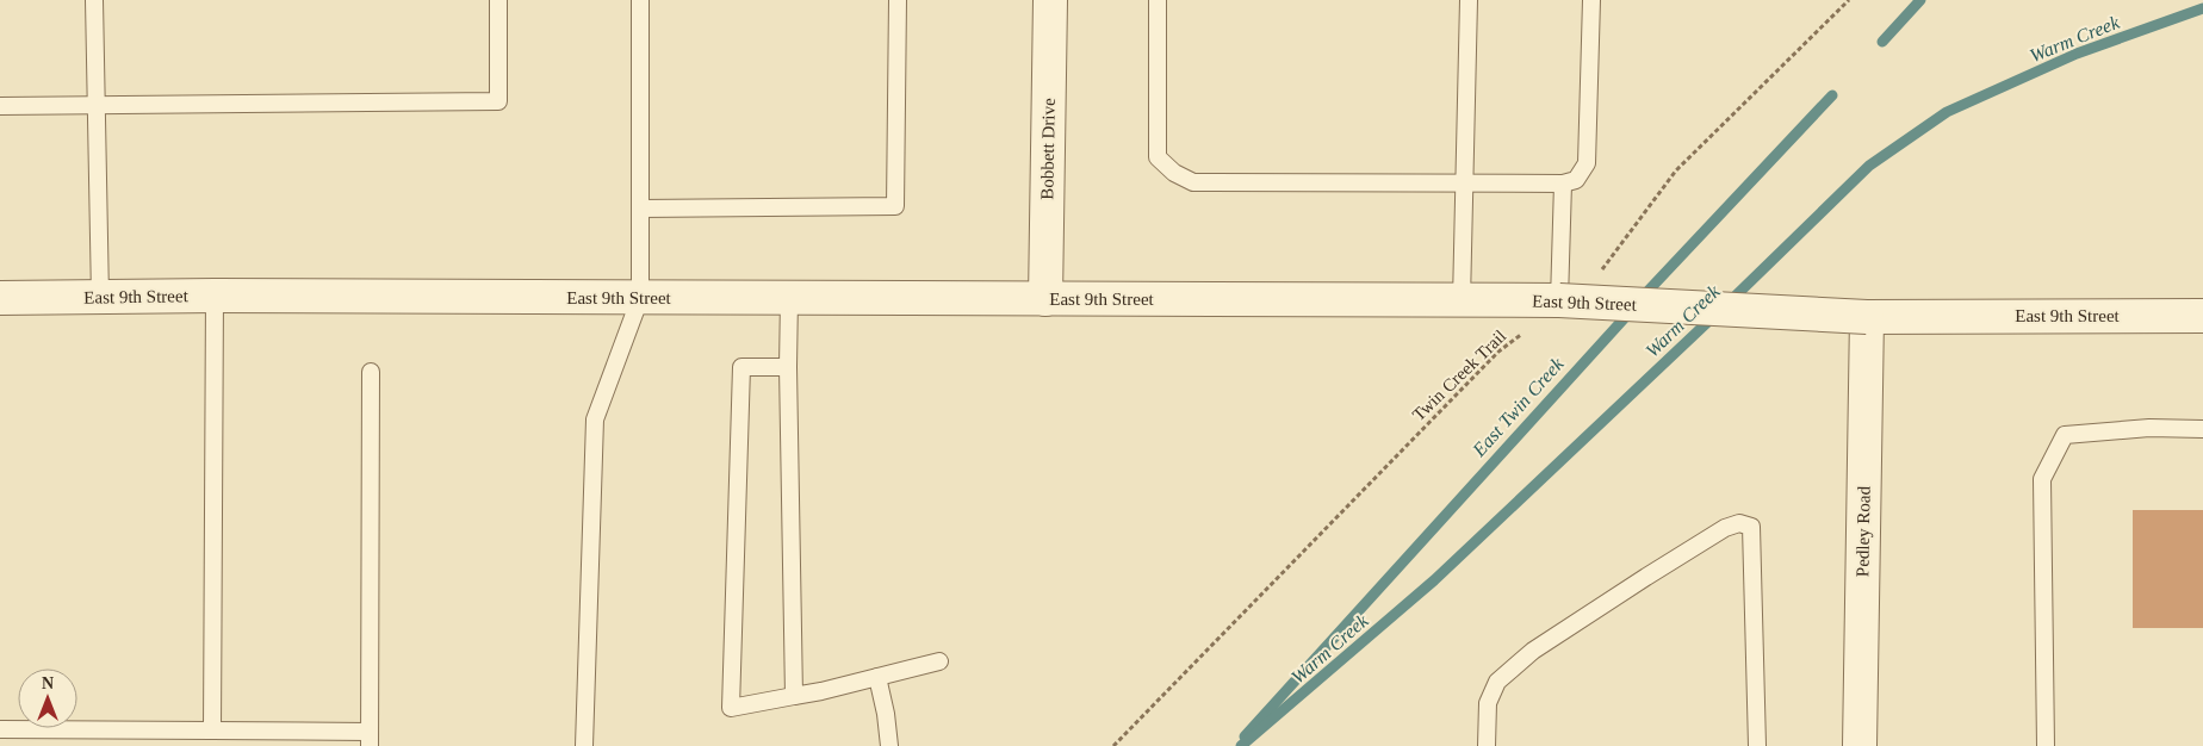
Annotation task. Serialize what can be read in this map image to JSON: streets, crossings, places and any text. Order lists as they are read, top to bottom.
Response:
{
  "streets": {
    "street": ["Bobbett Drive", "East 9th Street", "Pedley Road"],
    "path": ["Twin Creek Trail"]
  },
  "crossings": [
    ["Bobbett Drive", "East 9th Street"],
    ["East 9th Street", "Pedley Road"]
  ],
  "water": ["Warm Creek", "East Twin Creek"],
  "north": "top"
}
